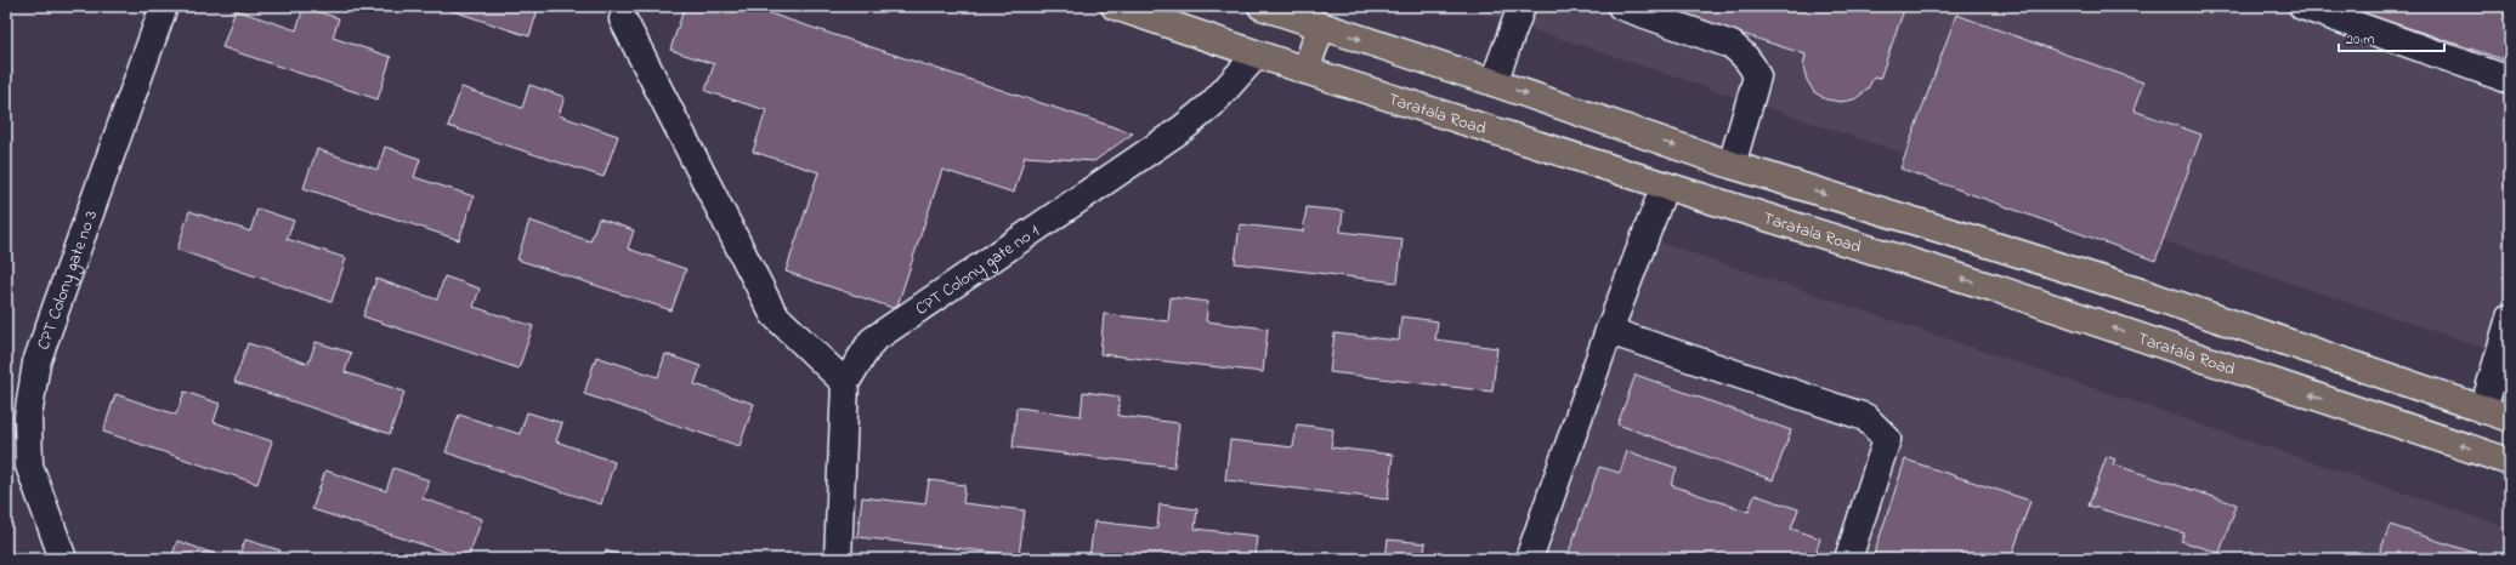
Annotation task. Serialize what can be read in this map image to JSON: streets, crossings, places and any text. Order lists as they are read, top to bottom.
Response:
{
  "streets": {
    "main road": ["Taratala Road"],
    "street": ["CPT Colony gate no 1", "CPT Colony gate no 3"]
  },
  "crossings": [
    ["Taratala Road", "CPT Colony gate no 1"]
  ],
  "scale_bar": "20 m"
}
